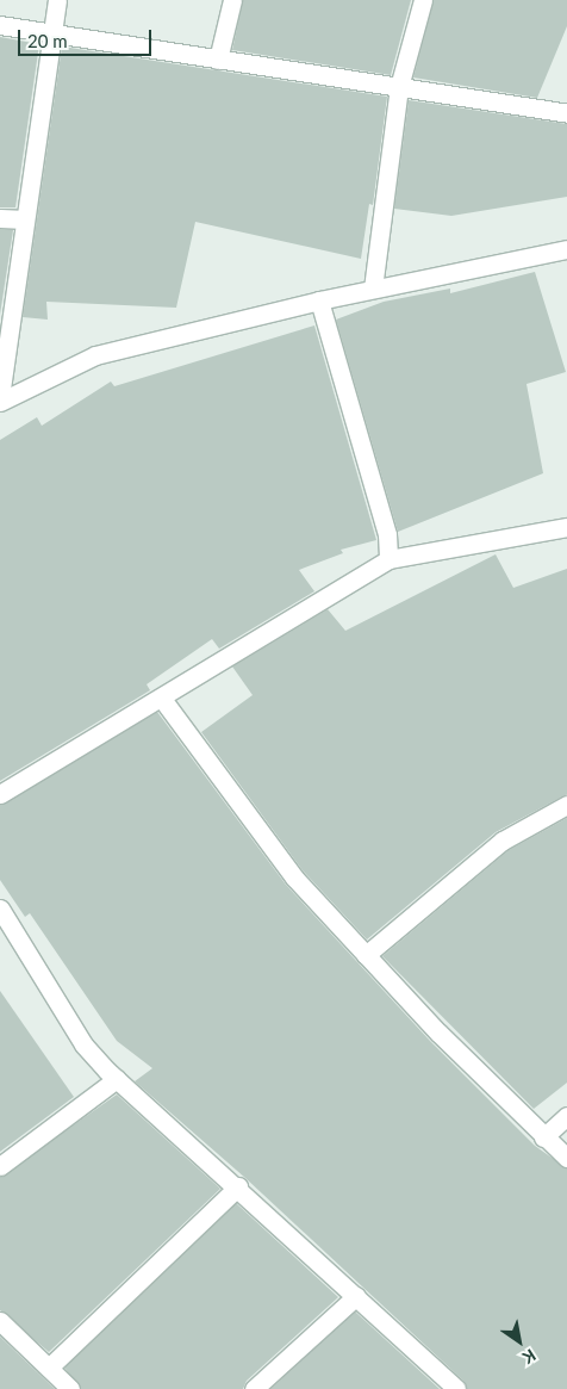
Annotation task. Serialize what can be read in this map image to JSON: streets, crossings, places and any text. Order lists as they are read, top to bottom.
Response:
{
  "scale_bar": "20 m",
  "north": "bottom right"
}
